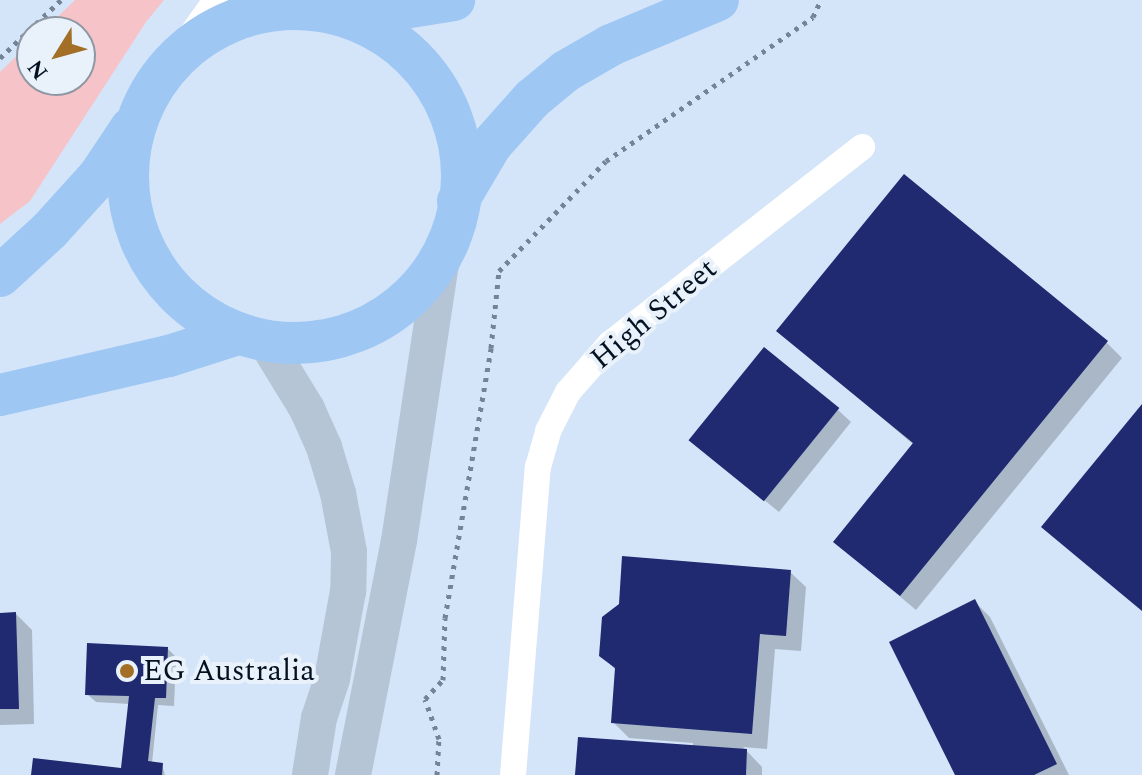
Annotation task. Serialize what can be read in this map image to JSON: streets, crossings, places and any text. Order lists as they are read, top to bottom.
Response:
{
  "streets": {
    "street": ["High Street"]
  },
  "places": ["EG Australia"],
  "north": "bottom left"
}
